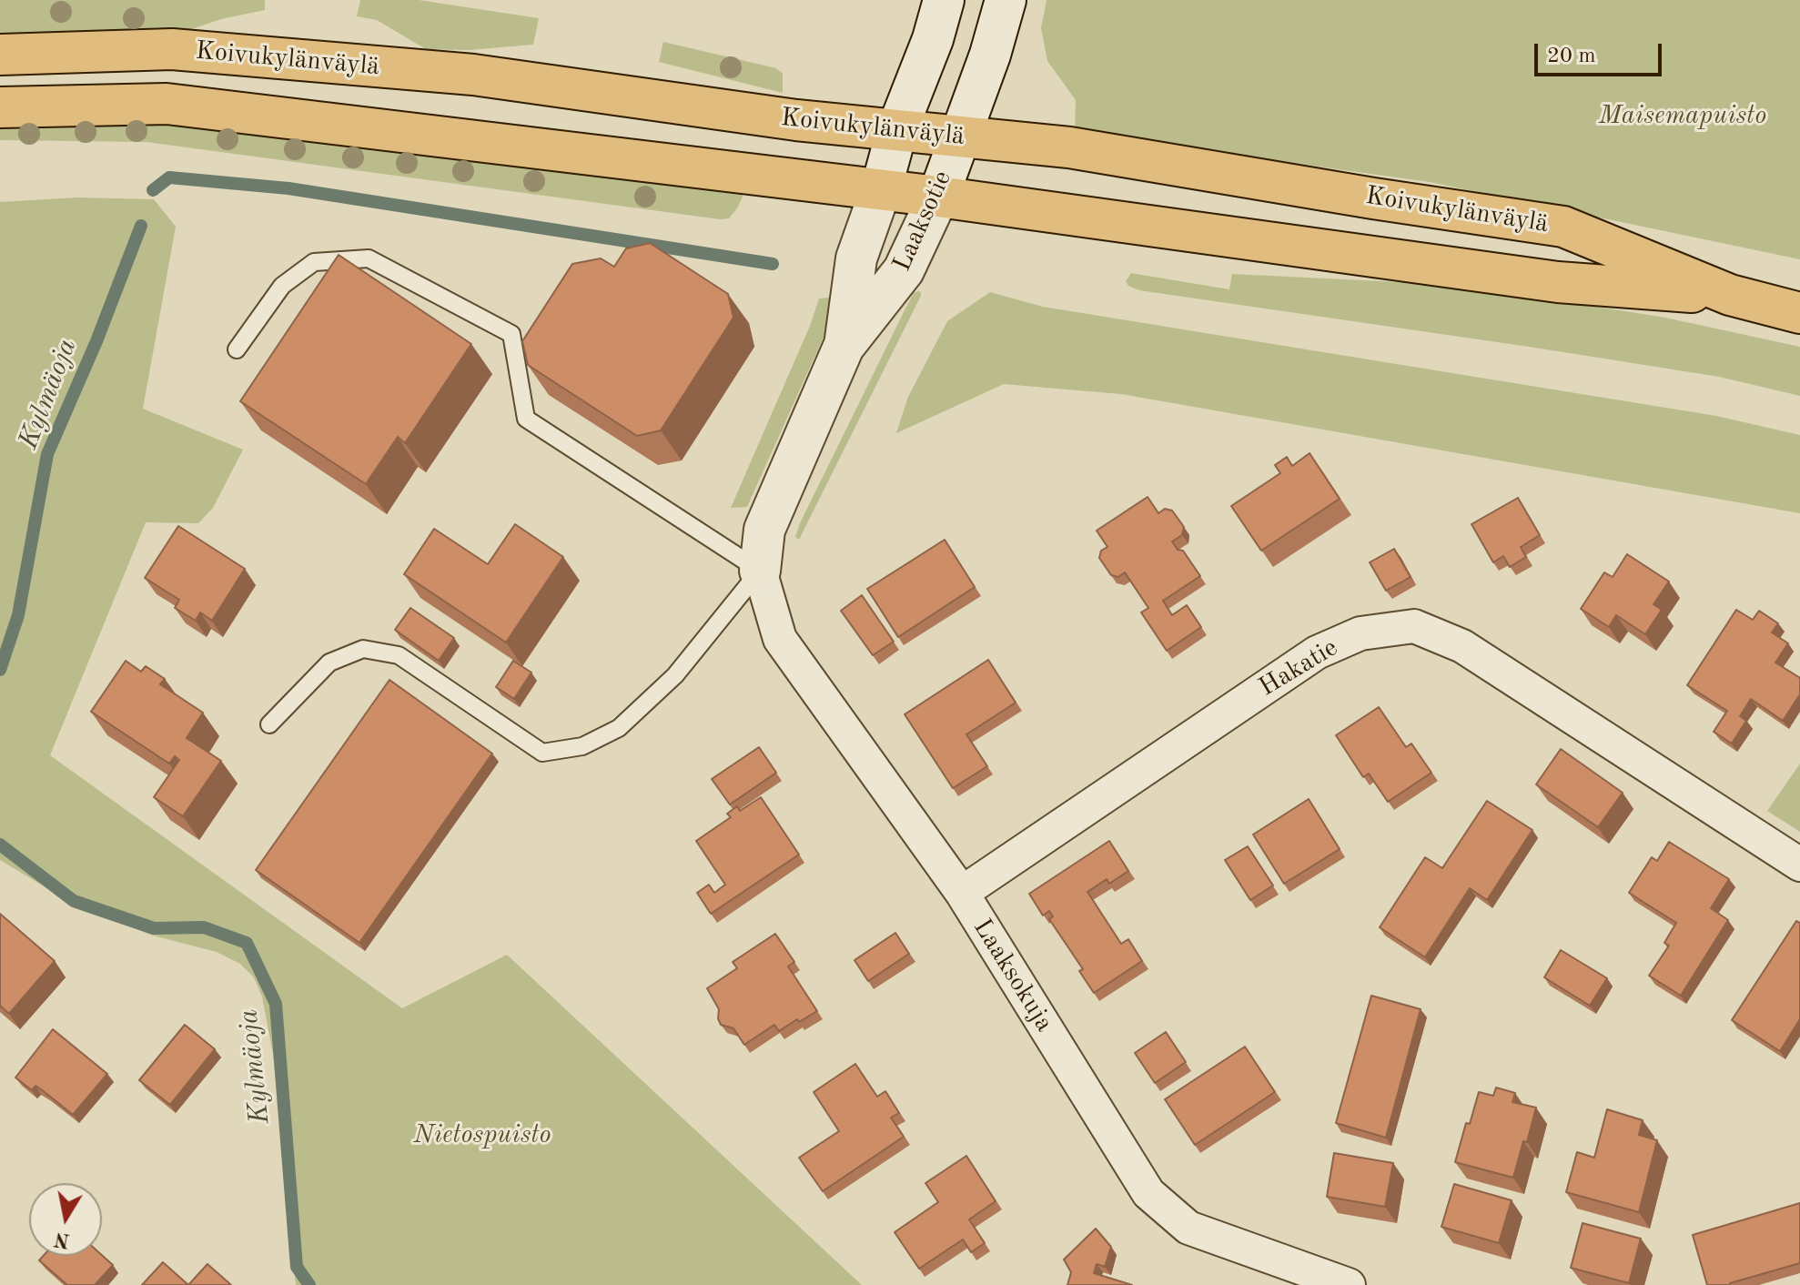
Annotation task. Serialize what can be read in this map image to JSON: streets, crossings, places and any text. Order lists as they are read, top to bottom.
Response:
{
  "streets": {
    "main road": ["Koivukylänväylä"],
    "street": ["Laaksotie", "Hakatie", "Laaksokuja"]
  },
  "crossings": [
    ["Koivukylänväylä", "Laaksotie"],
    ["Laaksotie", "Laaksokuja"],
    ["Hakatie", "Laaksokuja"]
  ],
  "water": ["Kylmäoja"],
  "parks": ["Maisemapuisto", "Nietospuisto"],
  "scale_bar": "20 m",
  "north": "bottom"
}
